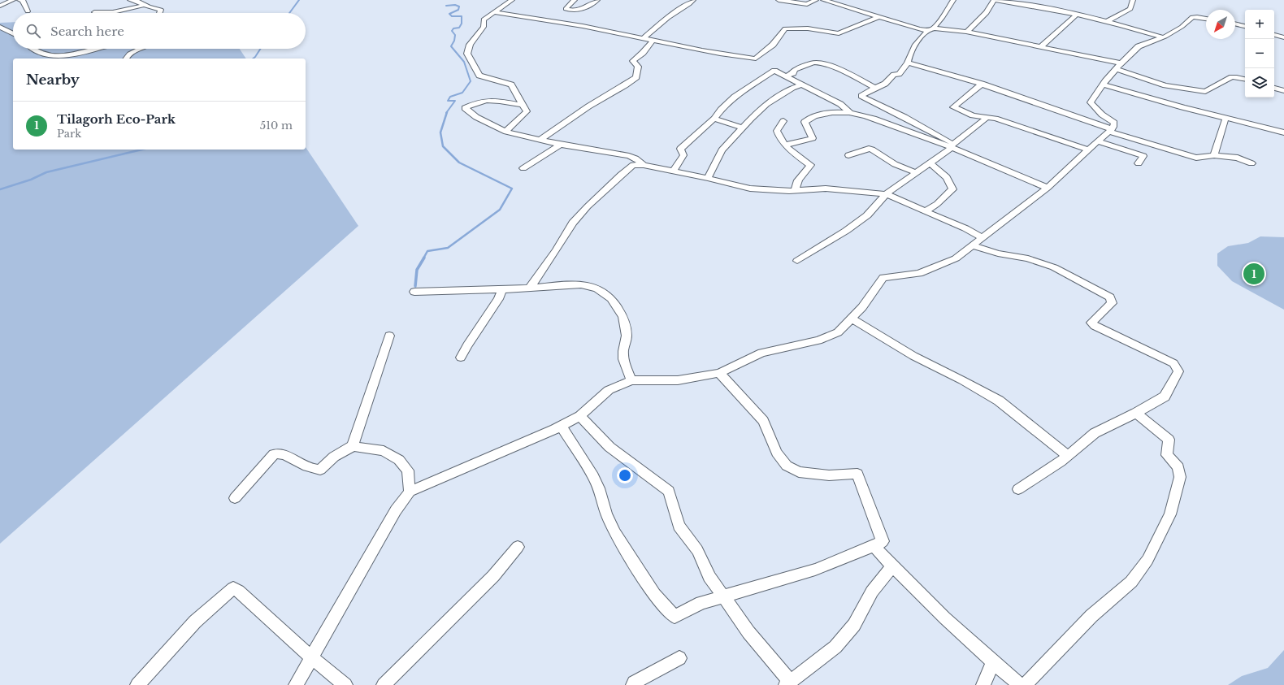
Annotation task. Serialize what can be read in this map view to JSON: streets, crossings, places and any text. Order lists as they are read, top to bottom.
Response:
{
  "north": "bottom left",
  "page": {
    "map_buttons": ["+", "−"],
    "search": "Search here",
    "heading": "Nearby",
    "list": [
      {
        "mark": "1",
        "name": "Tilagorh Eco-Park",
        "note": "Park",
        "value": "510 m"
      }
    ],
    "pins": "1"
  }
}
